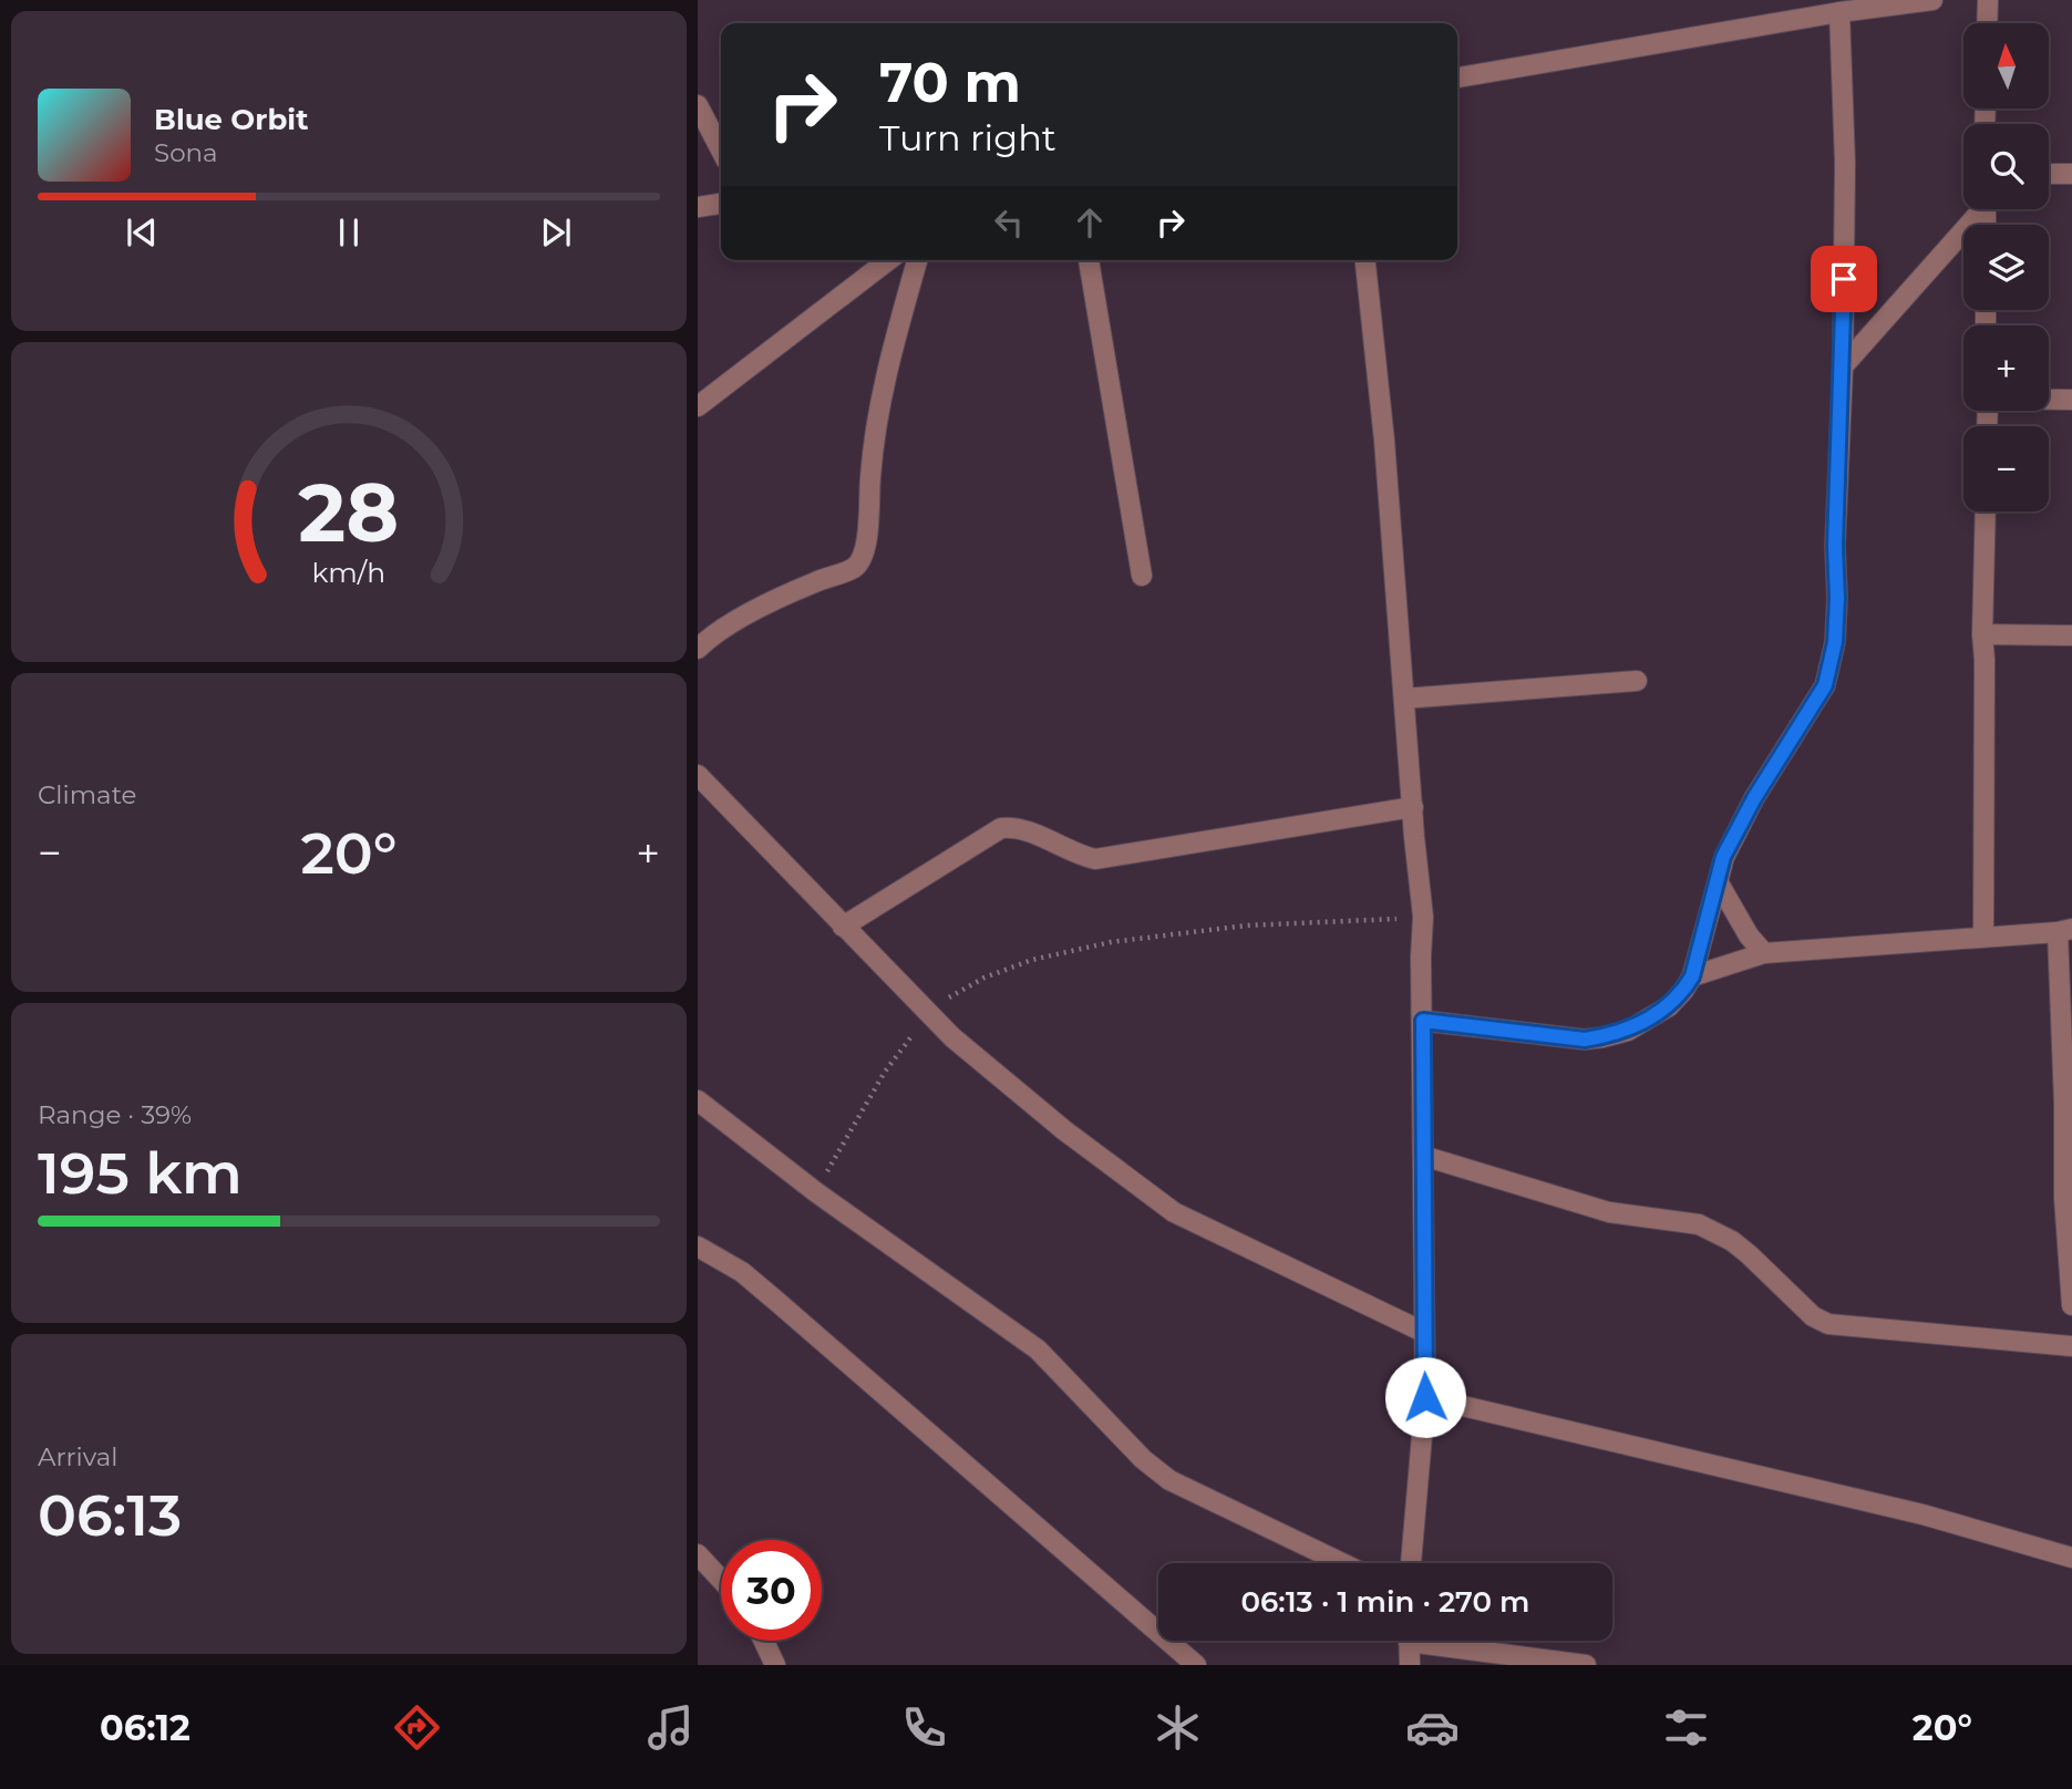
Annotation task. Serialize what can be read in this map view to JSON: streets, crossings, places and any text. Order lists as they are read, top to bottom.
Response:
{
  "north": "top",
  "page": {
    "map_buttons": ["+", "−"],
    "turn": ["70 m", "Turn right"],
    "song": ["Blue Orbit", "Sona"],
    "tile": [
      "Climate",
      ["Range · 39%", "195 km"],
      ["Arrival", "06:13"]
    ],
    "heat": ["−", "20°", "+"],
    "limit": "30",
    "trip": "06:13 · 1 min · 270 m",
    "tabs": ["06:12", "20°"],
    "gauge": ["28", "km/h"]
  }
}
